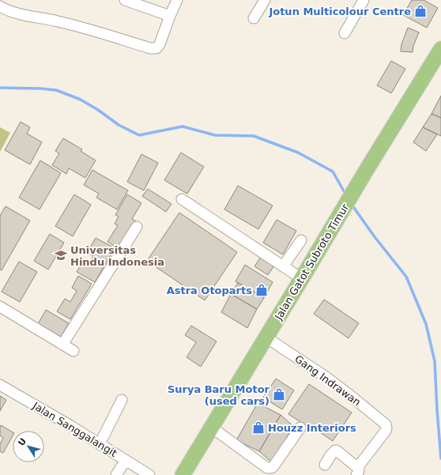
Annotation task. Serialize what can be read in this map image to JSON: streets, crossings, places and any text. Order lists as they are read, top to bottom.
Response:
{
  "streets": {
    "highway": ["Jalan Gatot Subroto Timur"],
    "street": ["Gang Indrawan", "Jalan Sanggalangit"]
  },
  "crossings": [
    ["Jalan Gatot Subroto Timur", "Gang Indrawan"]
  ],
  "places": {
    "shop": [
      "Jotun Multicolour Centre",
      "Astra Otoparts",
      "Surya Baru Motor (used cars)",
      "Houzz Interiors"
    ],
    "school or university": ["Universitas Hindu Indonesia"]
  },
  "north": "top left"
}
